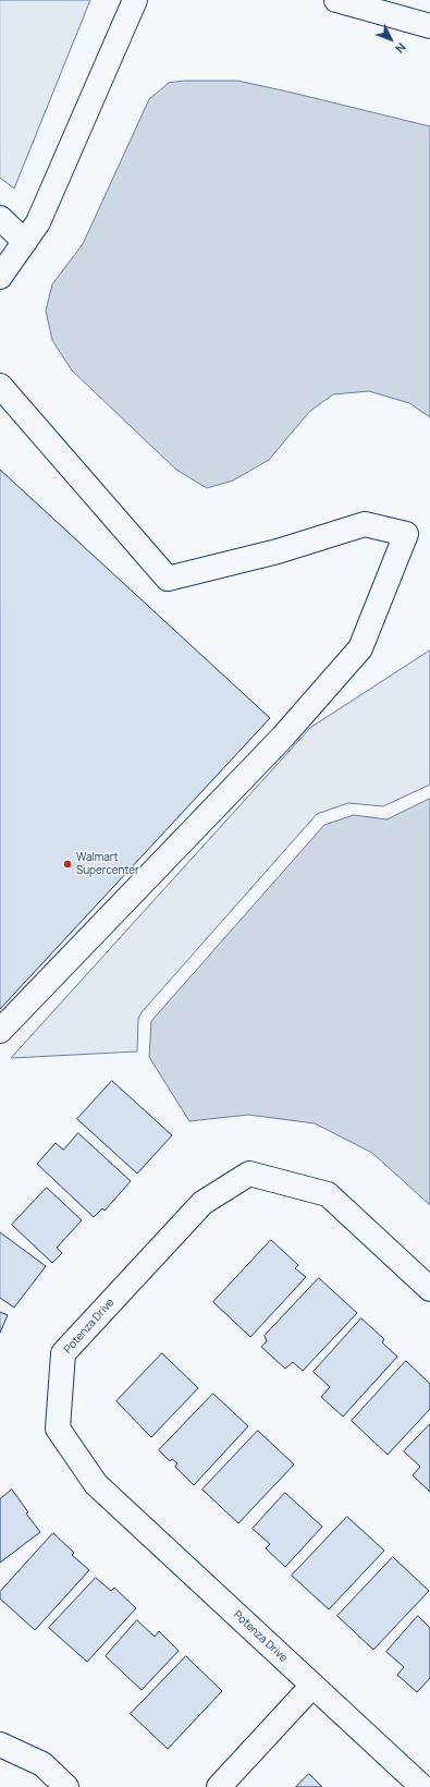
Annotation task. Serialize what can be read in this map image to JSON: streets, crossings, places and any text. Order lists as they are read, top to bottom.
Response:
{
  "streets": {
    "street": ["Potenza Drive"]
  },
  "places": ["Walmart Supercenter"],
  "north": "bottom right"
}
